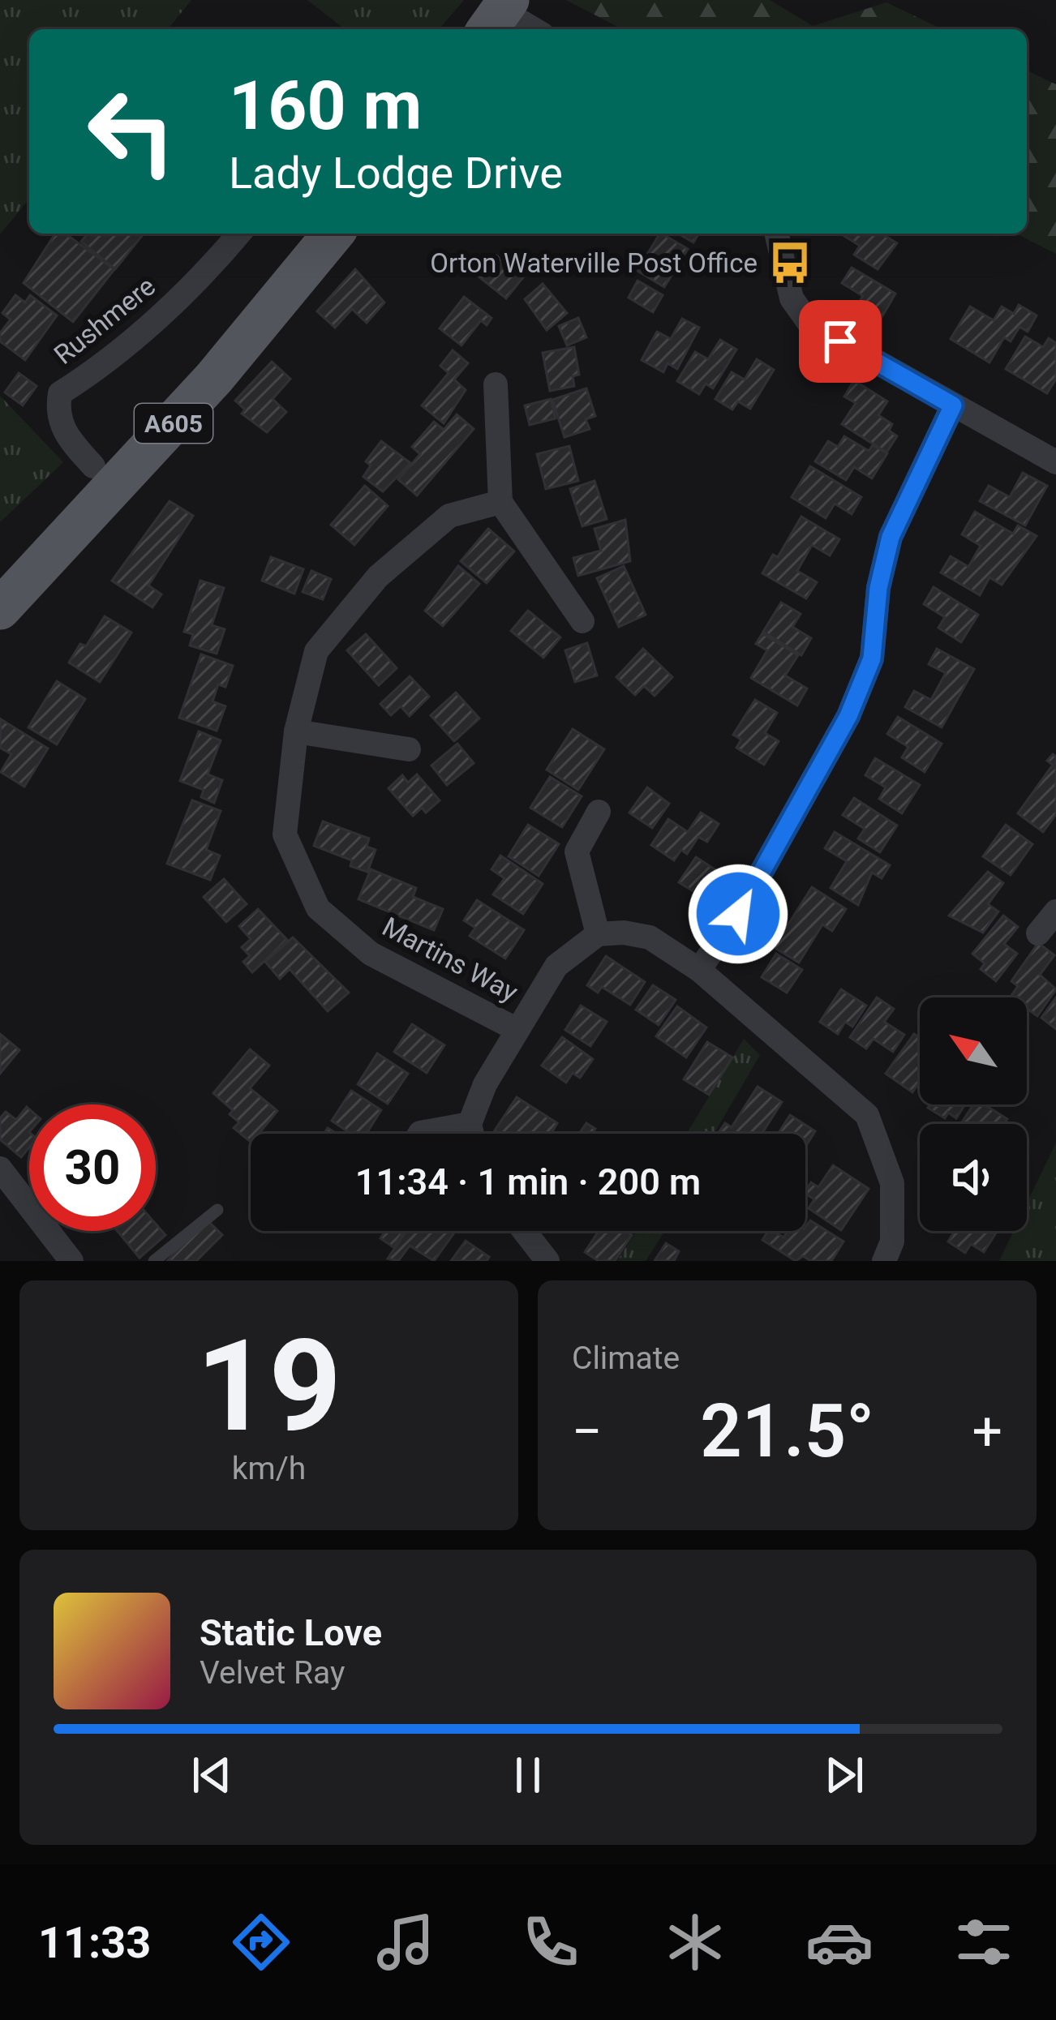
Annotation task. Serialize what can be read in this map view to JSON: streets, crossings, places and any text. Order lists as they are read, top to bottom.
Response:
{
  "streets": {
    "main road": ["A605"],
    "street": ["Rushmere", "Martins Way"]
  },
  "places": {
    "bus stop": ["Orton Waterville Post Office"]
  },
  "north": "top left",
  "page": {
    "turn": ["160 m", "Lady Lodge Drive"],
    "limit": "30",
    "trip": "11:34 · 1 min · 200 m",
    "tile": [
      ["19", "km/h"],
      "Climate"
    ],
    "heat": ["−", "21.5°", "+"],
    "song": ["Static Love", "Velvet Ray"],
    "tabs": "11:33"
  }
}
